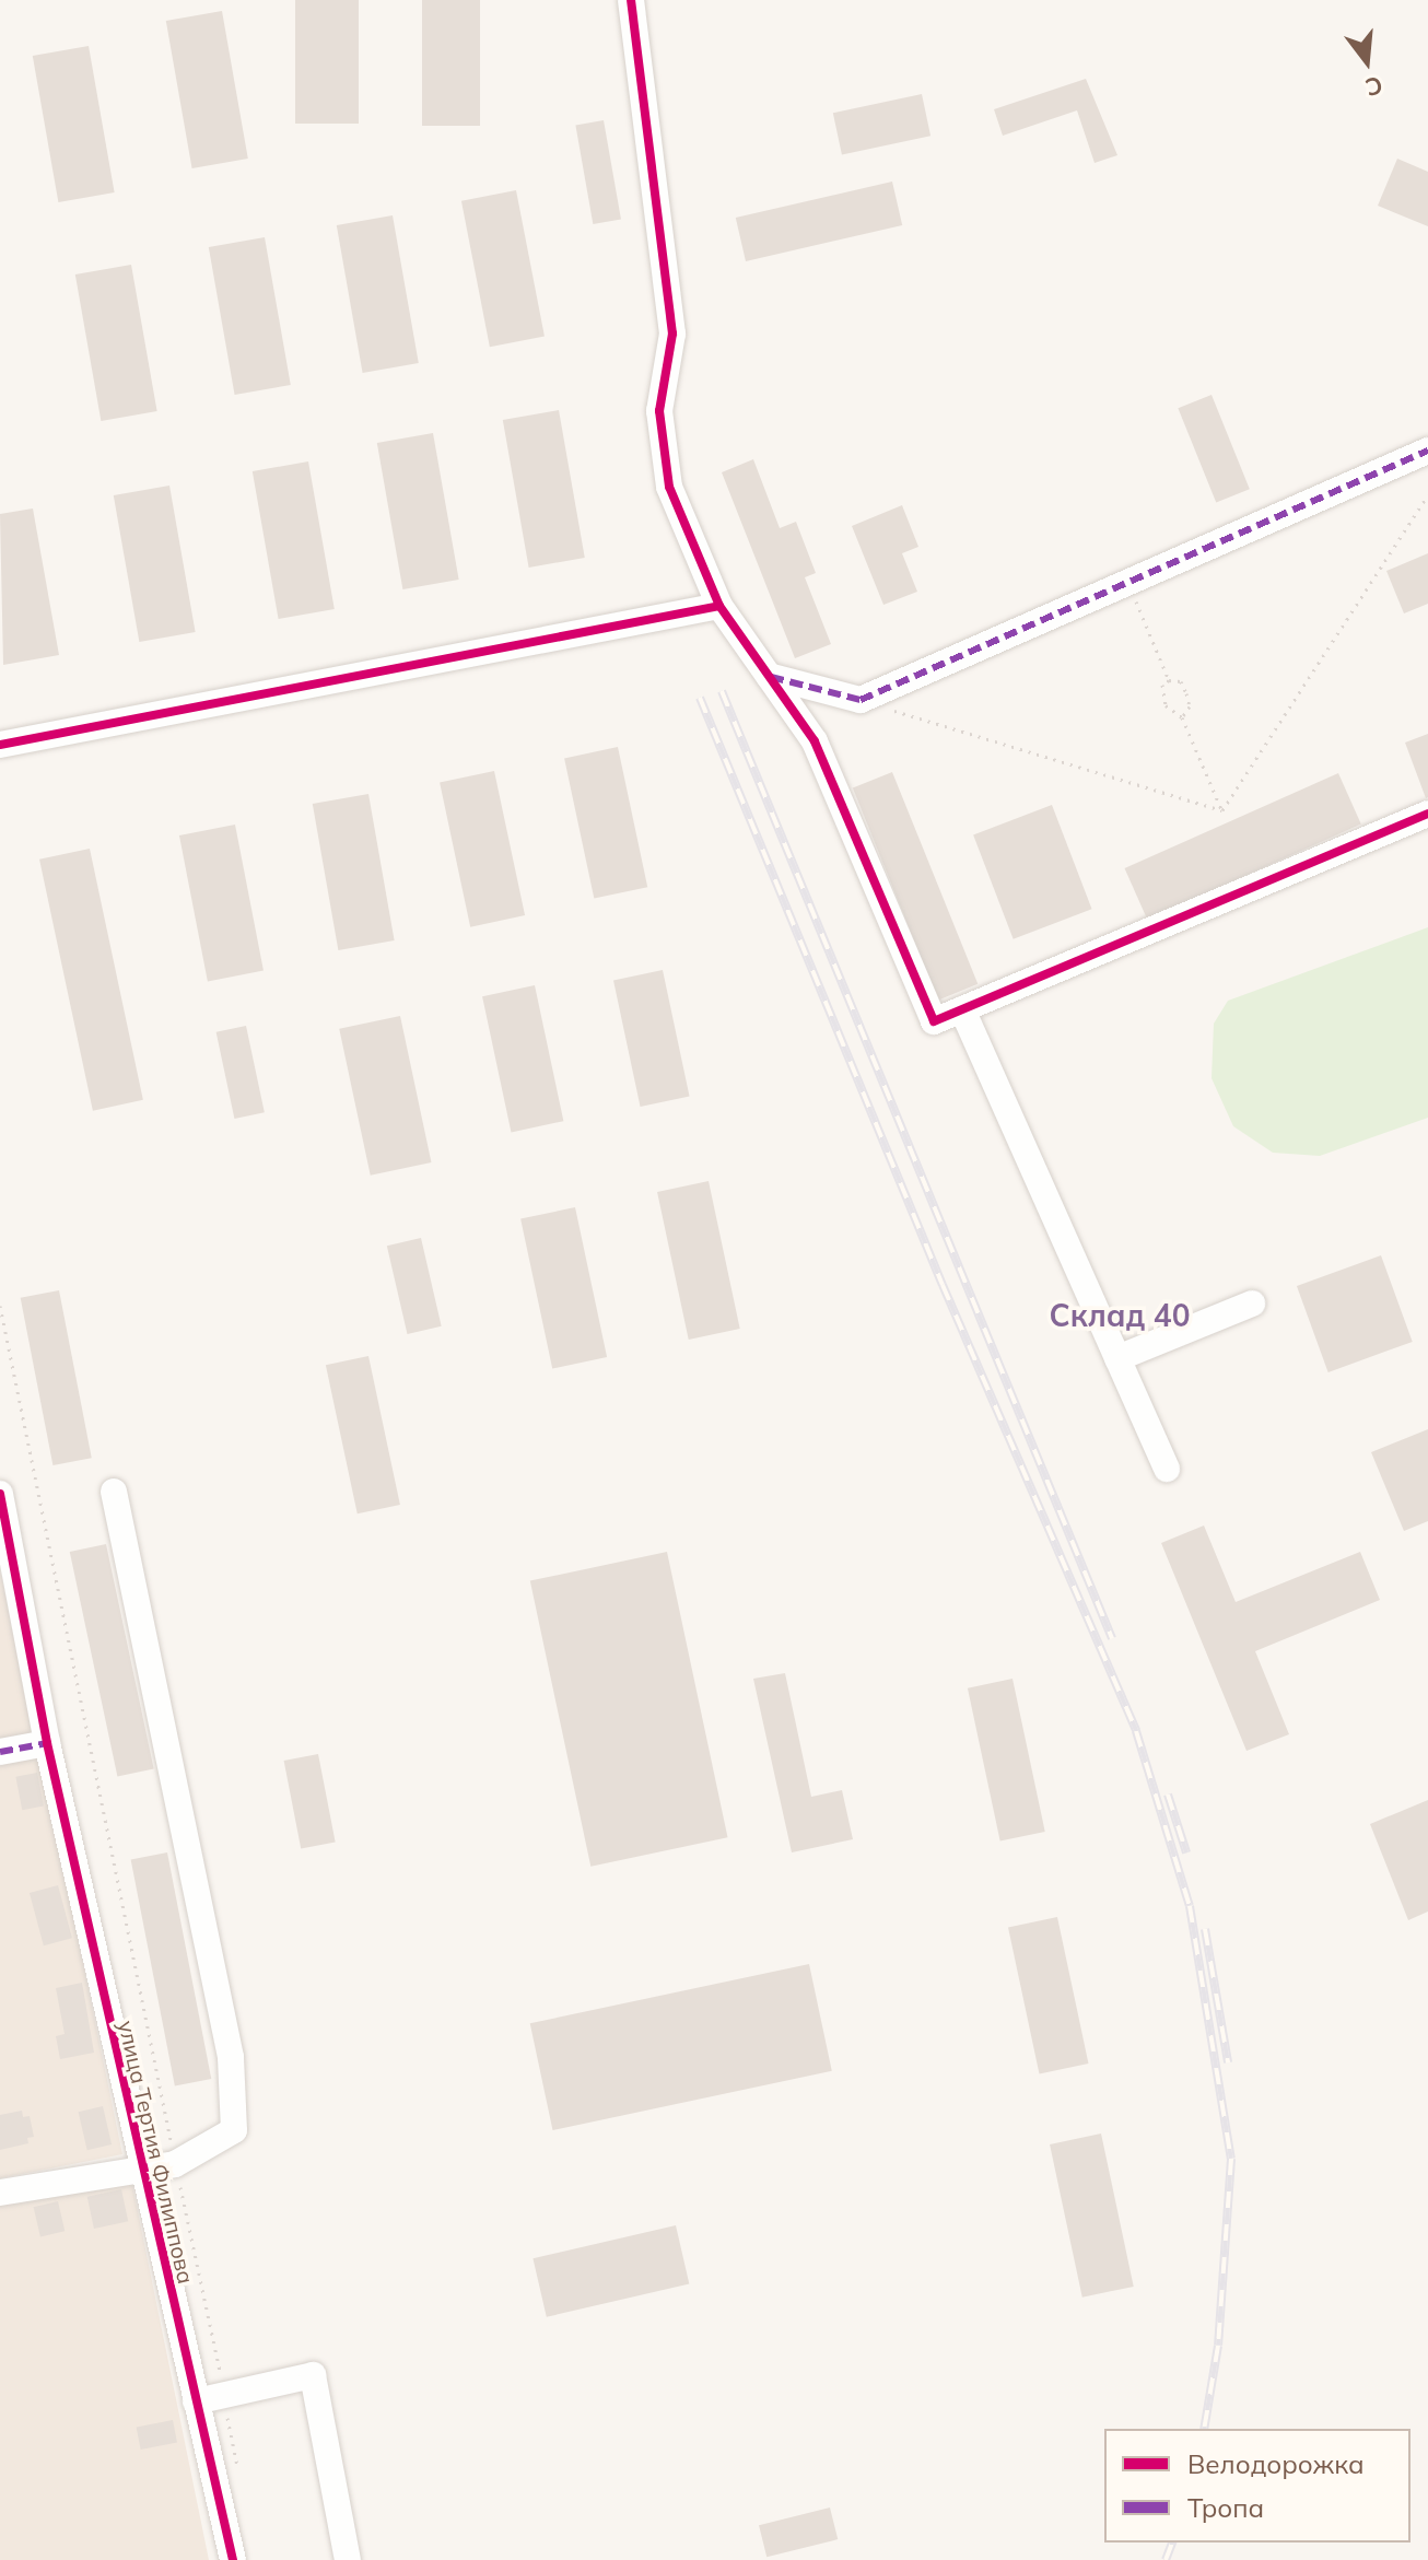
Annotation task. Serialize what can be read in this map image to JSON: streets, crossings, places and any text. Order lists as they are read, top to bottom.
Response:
{
  "streets": {
    "street": ["улица Тертия Филиппова"]
  },
  "districts": ["Склад 40"],
  "legend": ["Велодорожка", "Тропа"],
  "north": "bottom"
}
